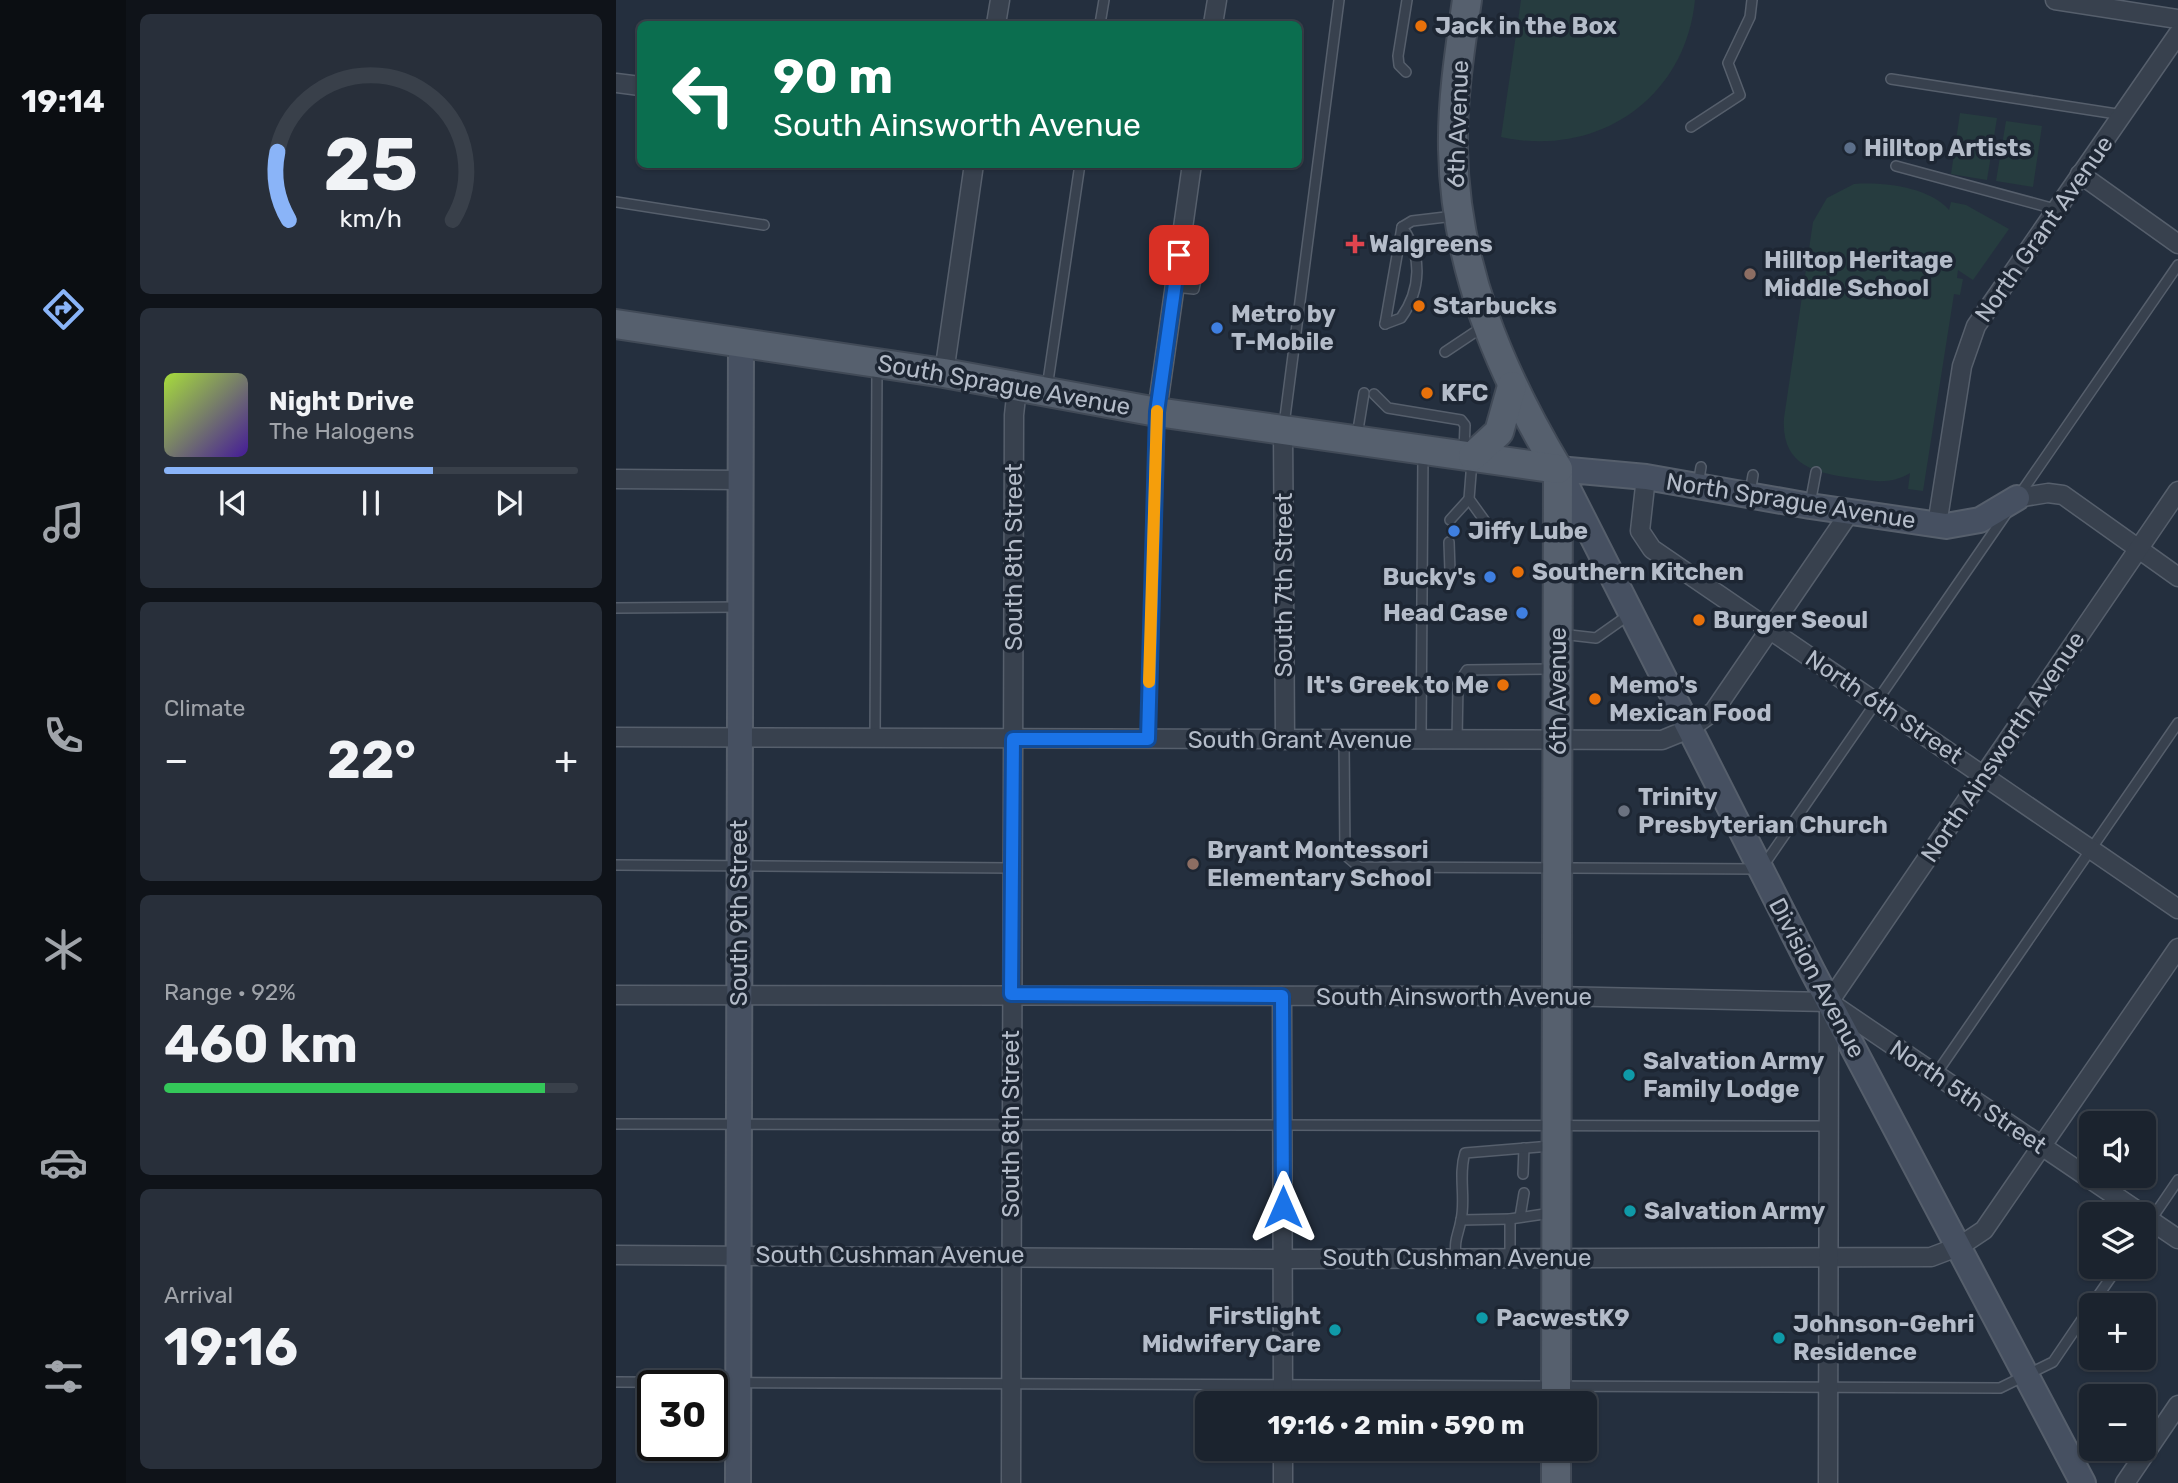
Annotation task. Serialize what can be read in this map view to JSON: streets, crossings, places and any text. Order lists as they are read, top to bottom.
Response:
{
  "streets": {
    "main road": ["6th Avenue", "South Sprague Avenue"],
    "street": [
      "North Grant Avenue",
      "North Sprague Avenue",
      "South 8th Street",
      "South 7th Street",
      "North 6th Street",
      "South Grant Avenue",
      "North Ainsworth Avenue",
      "South 9th Street",
      "Division Avenue",
      "South Ainsworth Avenue",
      "North 5th Street",
      "South Cushman Avenue"
    ]
  },
  "crossings": [
    ["6th Avenue", "South Sprague Avenue"],
    ["6th Avenue", "North Sprague Avenue"],
    ["6th Avenue", "South Grant Avenue"],
    ["6th Avenue", "Division Avenue"],
    ["6th Avenue", "South Ainsworth Avenue"],
    ["6th Avenue", "South Cushman Avenue"],
    ["North Grant Avenue", "North Sprague Avenue"],
    ["South Sprague Avenue", "North Sprague Avenue"],
    ["South Sprague Avenue", "South 8th Street"],
    ["South Sprague Avenue", "South 7th Street"],
    ["South Sprague Avenue", "South 9th Street"],
    ["South Sprague Avenue", "Division Avenue"],
    ["North Sprague Avenue", "North 6th Street"],
    ["North Sprague Avenue", "Division Avenue"],
    ["South 8th Street", "South Grant Avenue"],
    ["South 8th Street", "South Ainsworth Avenue"],
    ["South 8th Street", "South Cushman Avenue"],
    ["South 7th Street", "South Grant Avenue"],
    ["North 6th Street", "North Ainsworth Avenue"],
    ["South Grant Avenue", "South 9th Street"],
    ["South Grant Avenue", "Division Avenue"],
    ["North Ainsworth Avenue", "Division Avenue"],
    ["North Ainsworth Avenue", "South Ainsworth Avenue"],
    ["North Ainsworth Avenue", "North 5th Street"],
    ["South 9th Street", "South Ainsworth Avenue"],
    ["South 9th Street", "South Cushman Avenue"],
    ["Division Avenue", "South Ainsworth Avenue"],
    ["Division Avenue", "North 5th Street"],
    ["Division Avenue", "South Cushman Avenue"],
    ["South Ainsworth Avenue", "North 5th Street"]
  ],
  "places": {
    "other": [
      "Jack in the Box",
      "Hilltop Artists",
      "Hilltop Heritage Middle School",
      "Starbucks",
      "Metro by T-Mobile",
      "KFC",
      "Jiffy Lube",
      "Southern Kitchen",
      "Bucky's",
      "Head Case",
      "Burger Seoul",
      "It's Greek to Me",
      "Memo's Mexican Food",
      "Trinity Presbyterian Church",
      "Bryant Montessori Elementary School",
      "Salvation Army Family Lodge",
      "Salvation Army",
      "PacwestK9",
      "Firstlight Midwifery Care",
      "Johnson-Gehri Residence"
    ],
    "health": ["Walgreens"]
  },
  "page": {
    "tabs": "19:14",
    "turn": ["90 m", "South Ainsworth Avenue"],
    "song": ["Night Drive", "The Halogens"],
    "tile": [
      "Climate",
      ["Range · 92%", "460 km"],
      ["Arrival", "19:16"]
    ],
    "heat": ["−", "22°", "+"],
    "map_buttons": ["+", "−"],
    "limit": "30",
    "trip": "19:16 · 2 min · 590 m",
    "gauge": ["25", "km/h"]
  }
}
